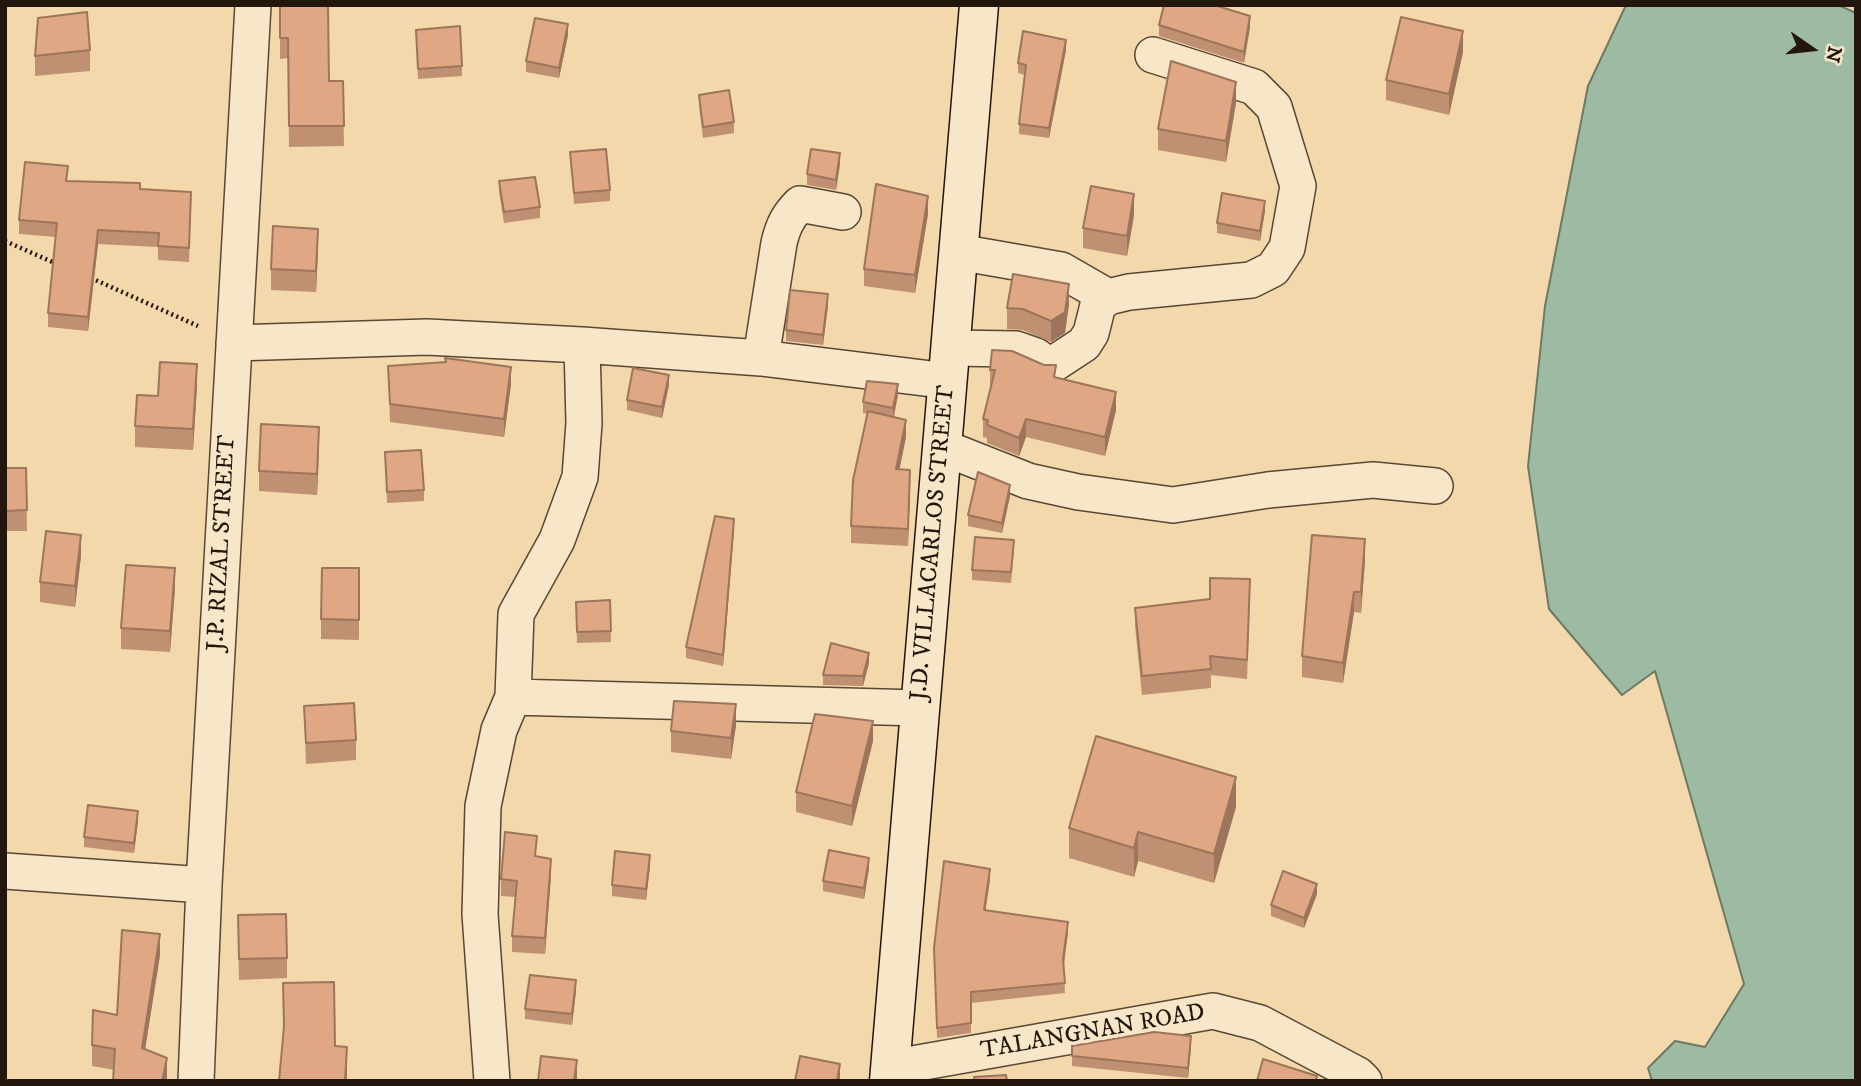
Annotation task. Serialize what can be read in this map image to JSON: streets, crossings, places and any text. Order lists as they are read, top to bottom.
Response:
{
  "streets": {
    "street": ["J.P. RIZAL STREET", "J.D. VILLACARLOS STREET", "TALANGNAN ROAD"]
  },
  "crossings": [
    ["J.D. VILLACARLOS STREET", "TALANGNAN ROAD"]
  ],
  "north": "right"
}
